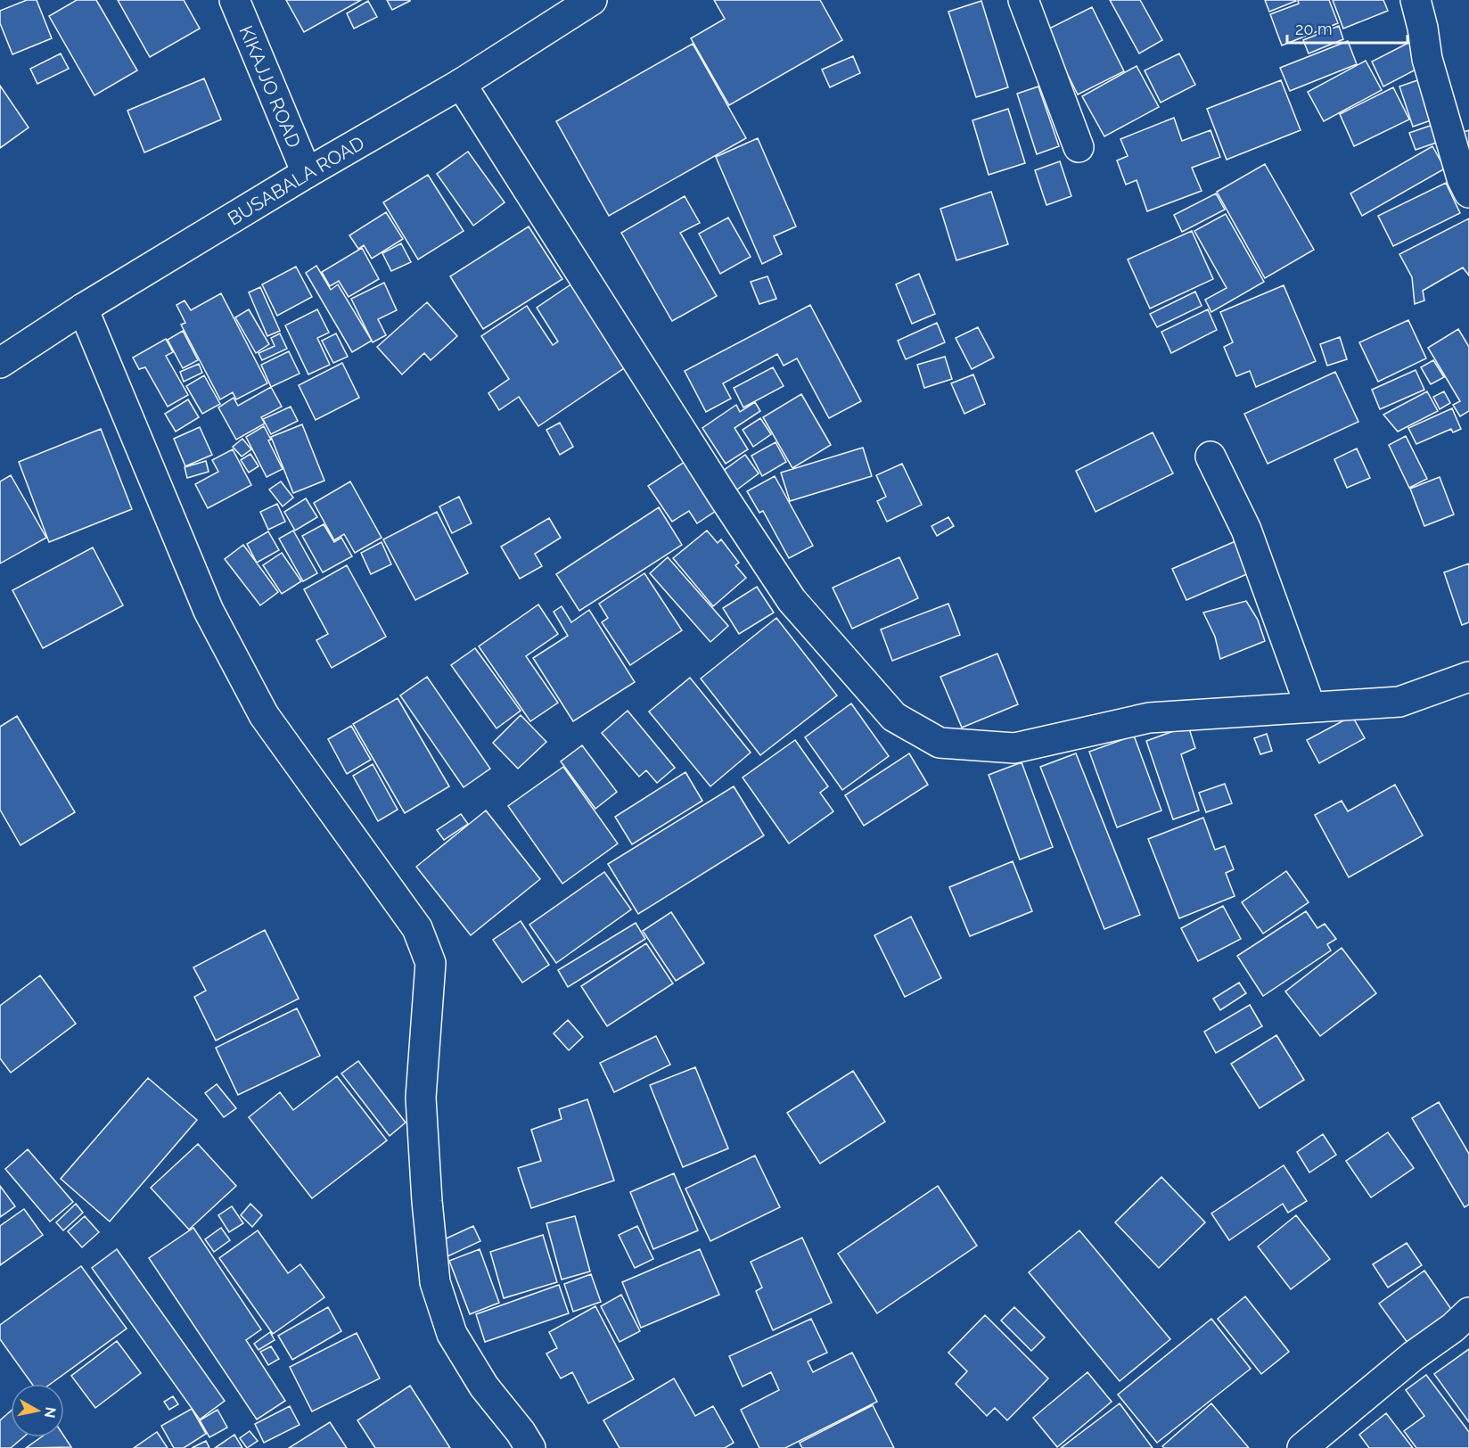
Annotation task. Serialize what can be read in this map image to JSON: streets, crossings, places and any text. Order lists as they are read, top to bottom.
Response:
{
  "streets": {
    "street": ["KIKAJJO ROAD", "BUSABALA ROAD"]
  },
  "crossings": [
    ["KIKAJJO ROAD", "BUSABALA ROAD"]
  ],
  "scale_bar": "20 m",
  "north": "right"
}
